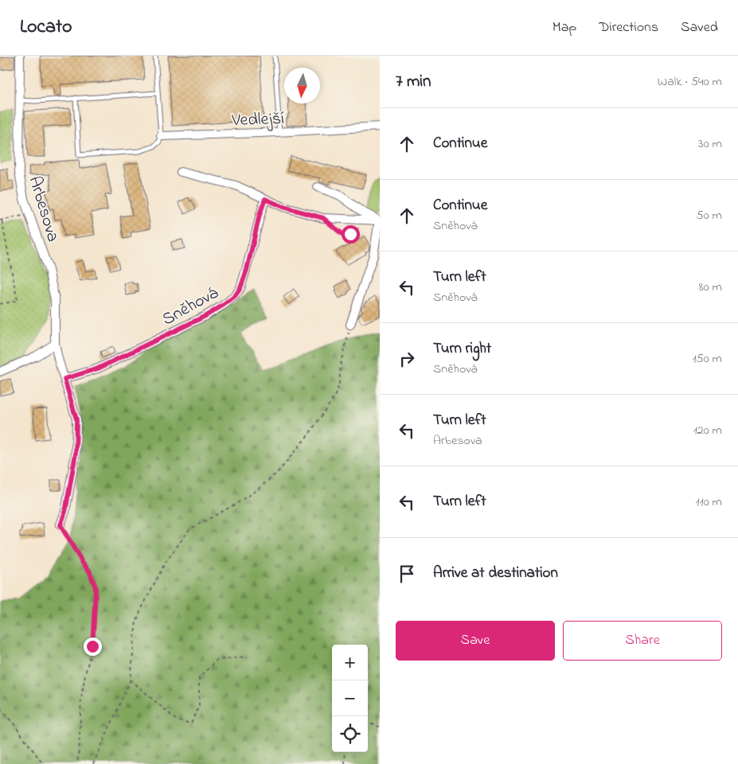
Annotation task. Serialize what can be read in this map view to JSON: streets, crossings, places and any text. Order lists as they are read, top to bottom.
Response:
{
  "streets": {
    "street": ["Vedlejší", "Arbesova", "Sněhová"]
  },
  "crossings": [
    ["Arbesova", "Sněhová"]
  ],
  "north": "bottom",
  "page": {
    "header": "Locato",
    "nav": ["Map", "Directions", "Saved"],
    "heading": ["7 min", "Walk · 540 m"],
    "list": [
      ["Continue", "30 m"],
      ["Continue", "Sněhová", "50 m"],
      ["Turn left", "Sněhová", "80 m"],
      ["Turn right", "Sněhová", "150 m"],
      ["Turn left", "Arbesova", "120 m"],
      ["Turn left", "110 m"],
      "Arrive at destination"
    ],
    "buttons": ["Save", "Share"],
    "map_buttons": ["+", "−"]
  }
}
